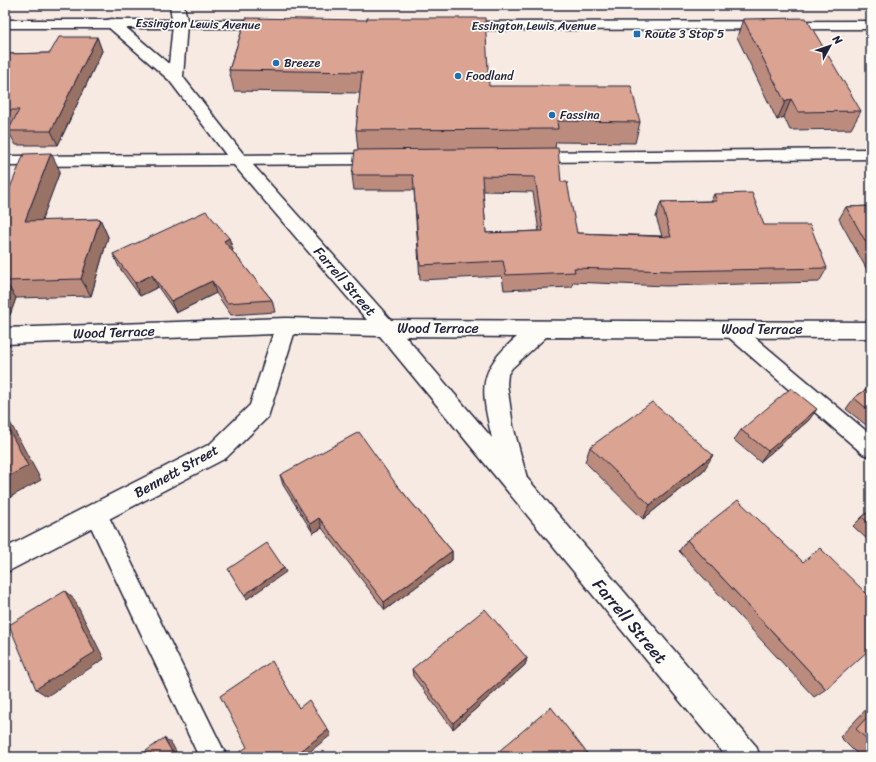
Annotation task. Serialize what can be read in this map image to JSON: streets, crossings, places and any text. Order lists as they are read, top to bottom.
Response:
{
  "streets": {
    "street": [
      "Essington Lewis Avenue",
      "Farrell Street",
      "Wood Terrace",
      "Bennett Street"
    ]
  },
  "crossings": [
    ["Essington Lewis Avenue", "Farrell Street"],
    ["Farrell Street", "Wood Terrace"],
    ["Wood Terrace", "Bennett Street"]
  ],
  "places": {
    "transit": ["Route 3 Stop 5"],
    "other": ["Breeze", "Foodland", "Fassina"]
  },
  "north": "top right"
}
